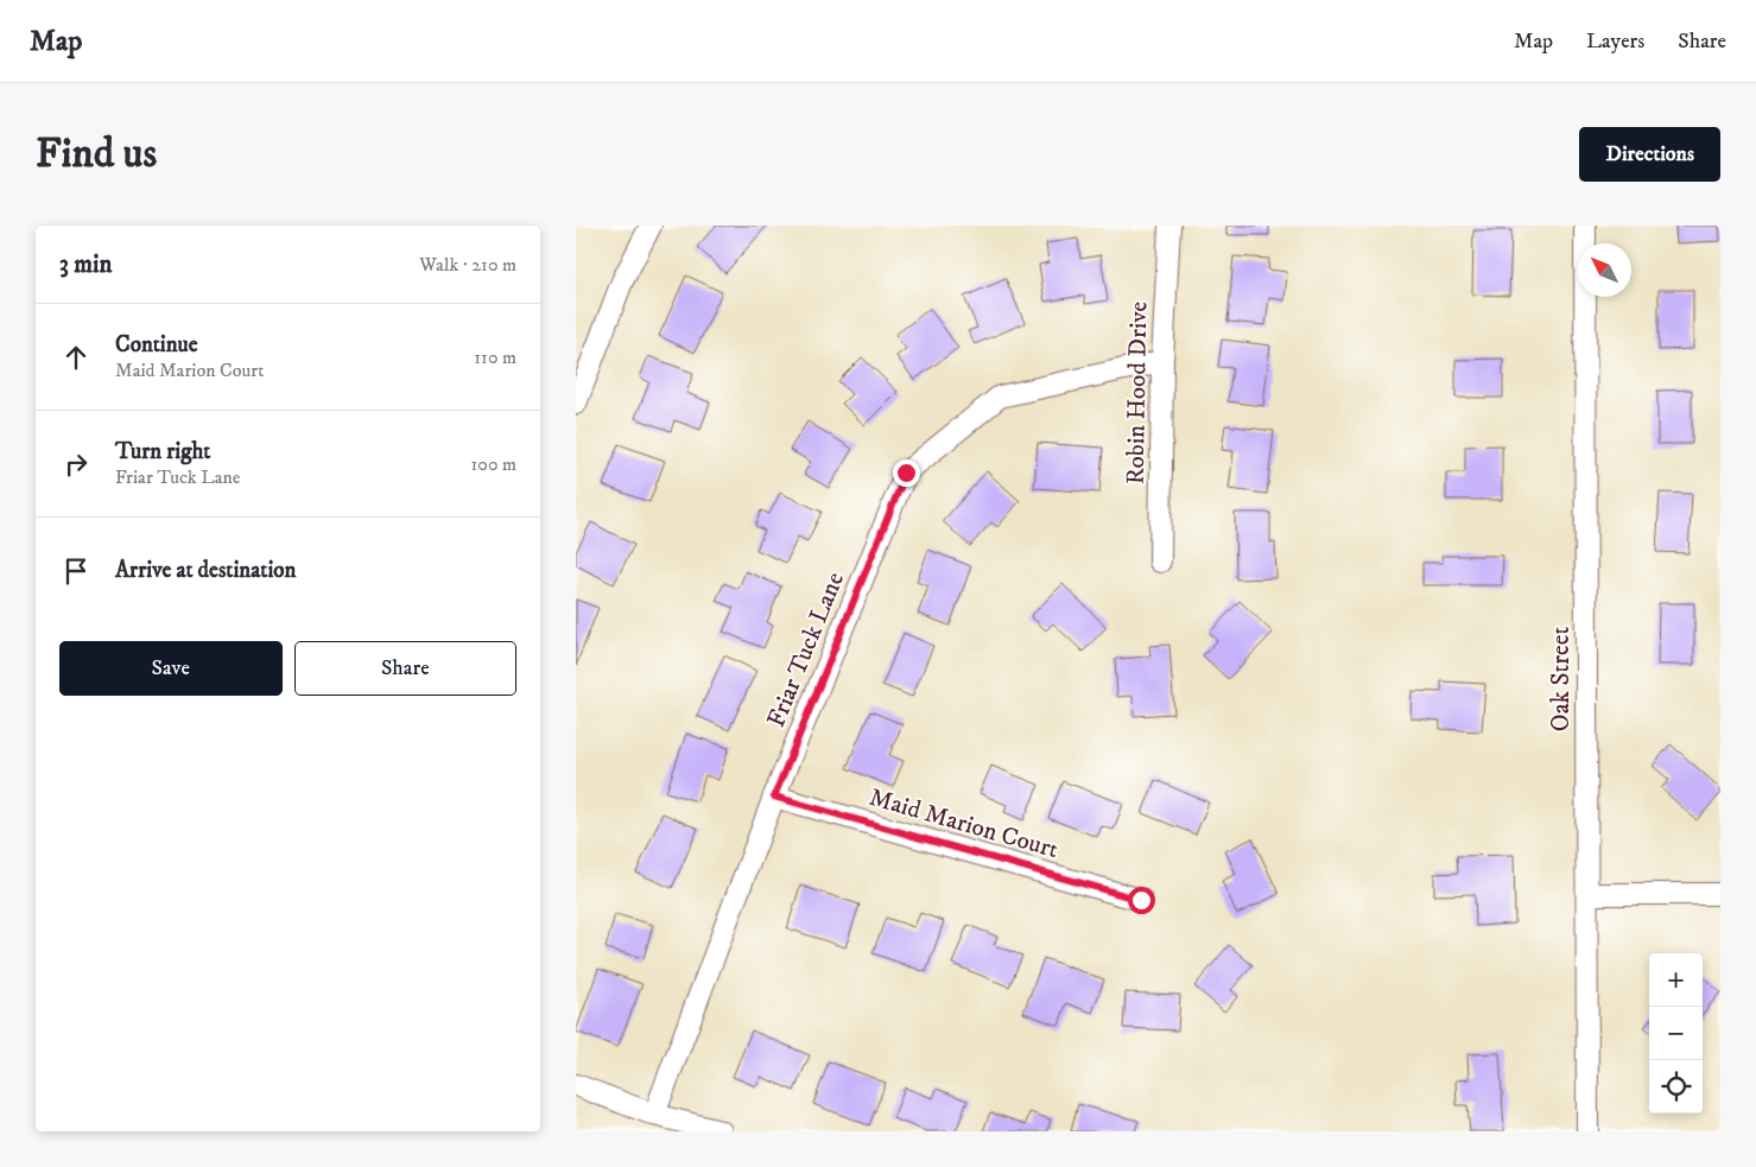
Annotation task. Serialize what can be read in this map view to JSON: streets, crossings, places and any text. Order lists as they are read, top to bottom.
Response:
{
  "streets": {
    "street": [
      "Robin Hood Drive",
      "Friar Tuck Lane",
      "Oak Street",
      "Maid Marion Court"
    ]
  },
  "crossings": [
    ["Robin Hood Drive", "Friar Tuck Lane"],
    ["Friar Tuck Lane", "Maid Marion Court"]
  ],
  "north": "top left",
  "page": {
    "header": "Map",
    "nav": ["Map", "Layers", "Share"],
    "buttons": [
      "Directions",
      ["Save", "Share"]
    ],
    "title": "Find us",
    "heading": ["3 min", "Walk · 210 m"],
    "list": [
      ["Continue", "Maid Marion Court", "110 m"],
      ["Turn right", "Friar Tuck Lane", "100 m"],
      "Arrive at destination"
    ],
    "map_buttons": ["+", "−"]
  }
}
